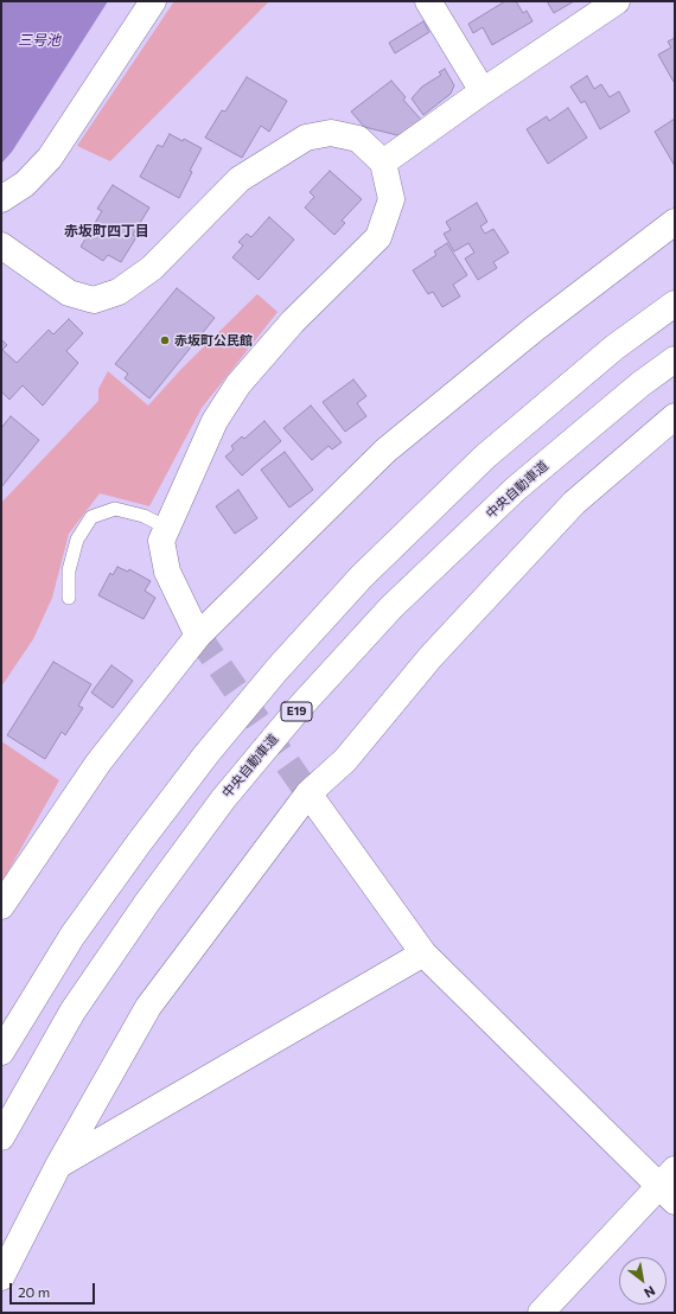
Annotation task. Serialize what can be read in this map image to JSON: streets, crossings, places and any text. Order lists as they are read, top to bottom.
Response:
{
  "streets": {
    "main road": ["中央自動車道", "E19"]
  },
  "districts": ["赤坂町四丁目"],
  "water": ["三号池"],
  "places": ["赤坂町公民館"],
  "scale_bar": "20 m",
  "north": "bottom right"
}
